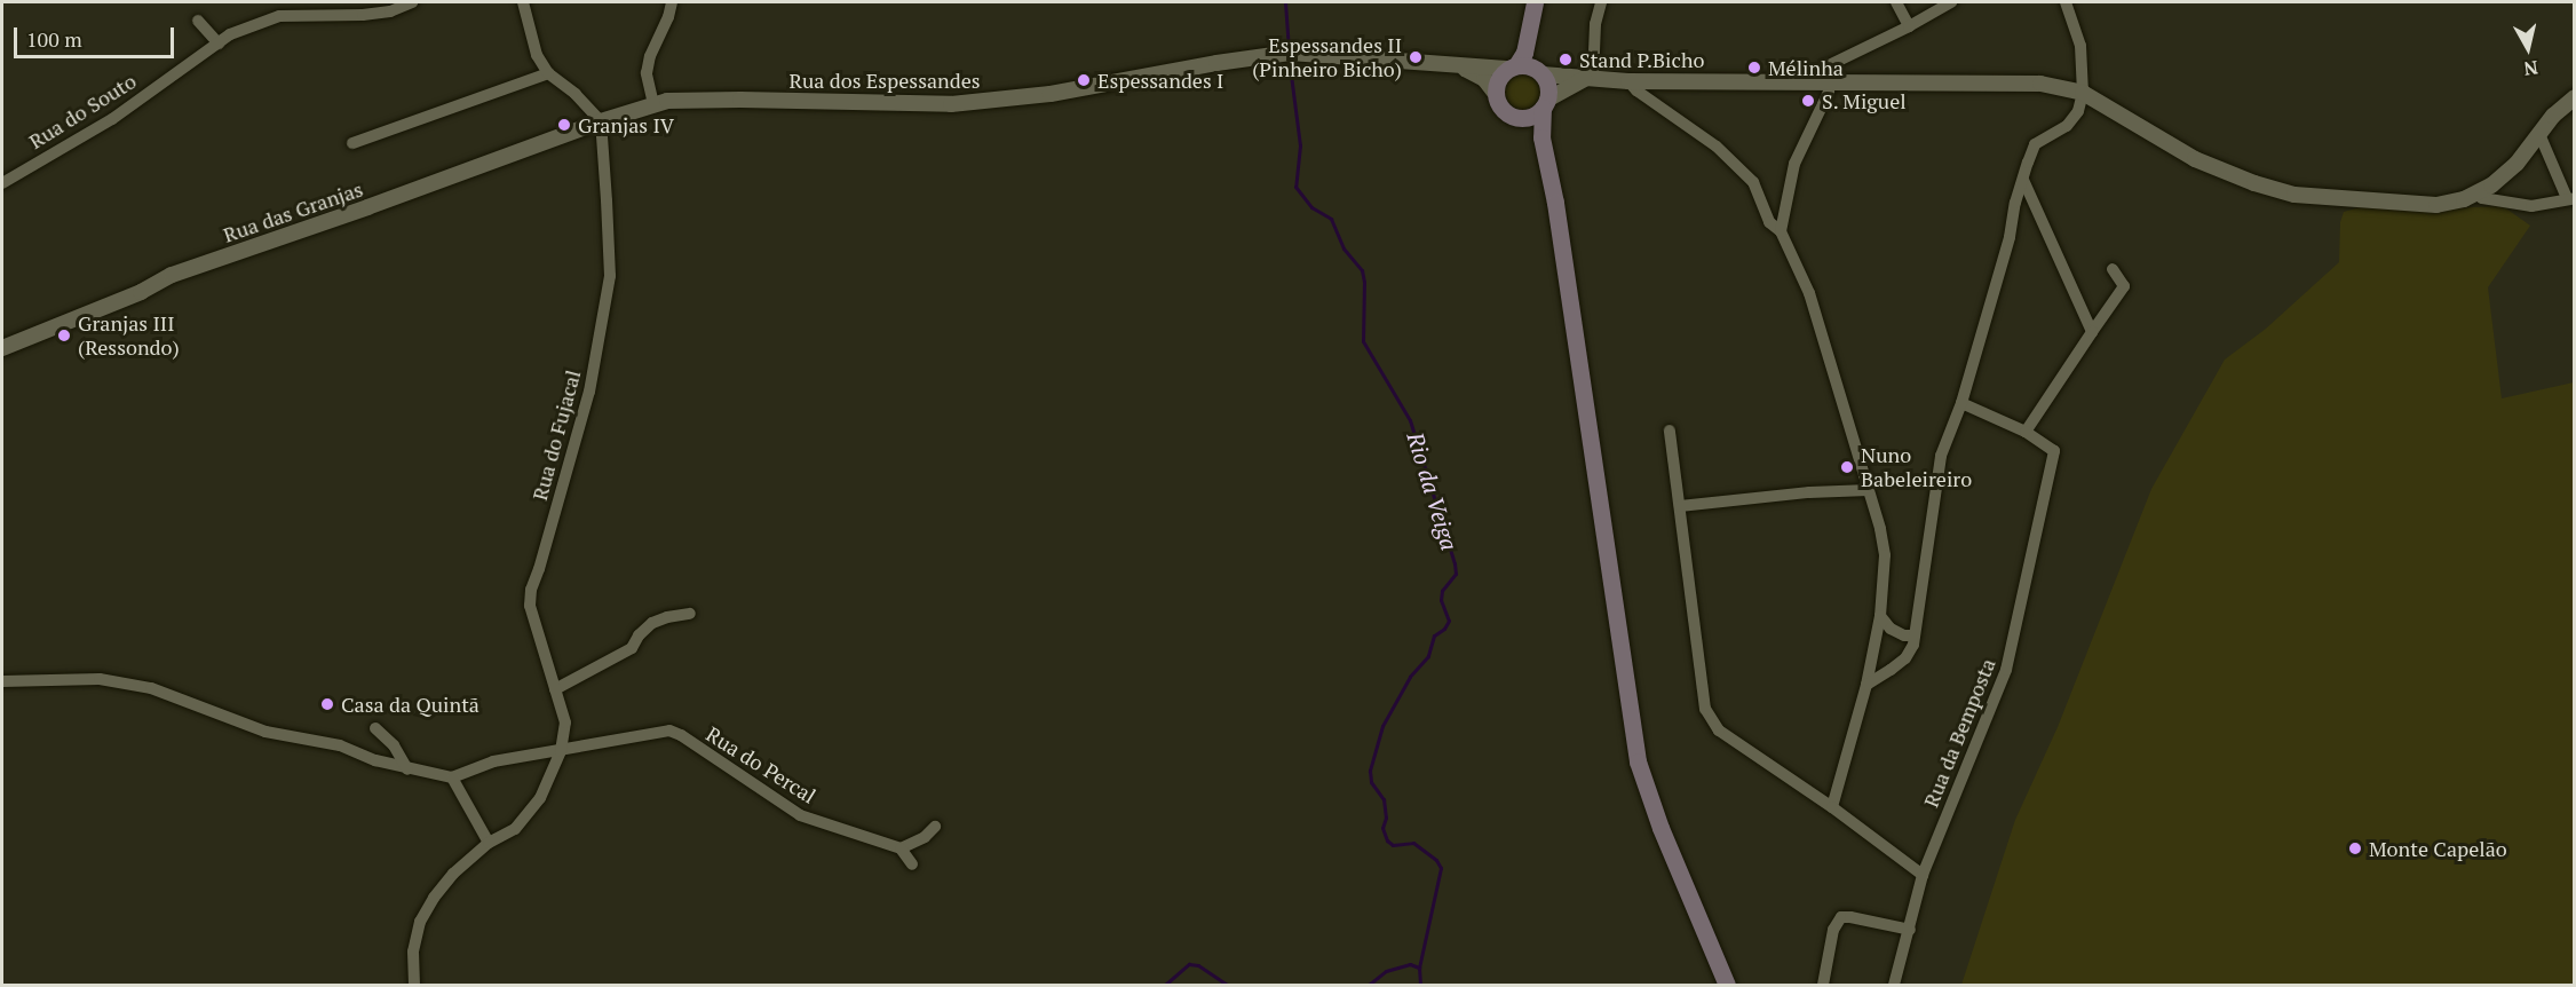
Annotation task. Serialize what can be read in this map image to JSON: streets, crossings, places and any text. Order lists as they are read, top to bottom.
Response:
{
  "streets": {
    "street": [
      "Rua dos Espessandes",
      "Rua do Souto",
      "Rua das Granjas",
      "Rua do Fujacal",
      "Rua da Bemposta",
      "Rua do Percal"
    ]
  },
  "crossings": [
    ["Rua dos Espessandes", "Rua das Granjas"],
    ["Rua dos Espessandes", "Rua do Fujacal"],
    ["Rua das Granjas", "Rua do Fujacal"],
    ["Rua do Fujacal", "Rua do Percal"]
  ],
  "water": ["Rio da Veiga"],
  "places": [
    "Espessandes II (Pinheiro Bicho)",
    "Stand P.Bicho",
    "Mélinha",
    "Espessandes I",
    "S. Miguel",
    "Granjas IV",
    "Granjas III (Ressondo)",
    "Nuno Babeleireiro",
    "Casa da Quintã",
    "Monte Capelão"
  ],
  "scale_bar": "100 m",
  "north": "bottom"
}
